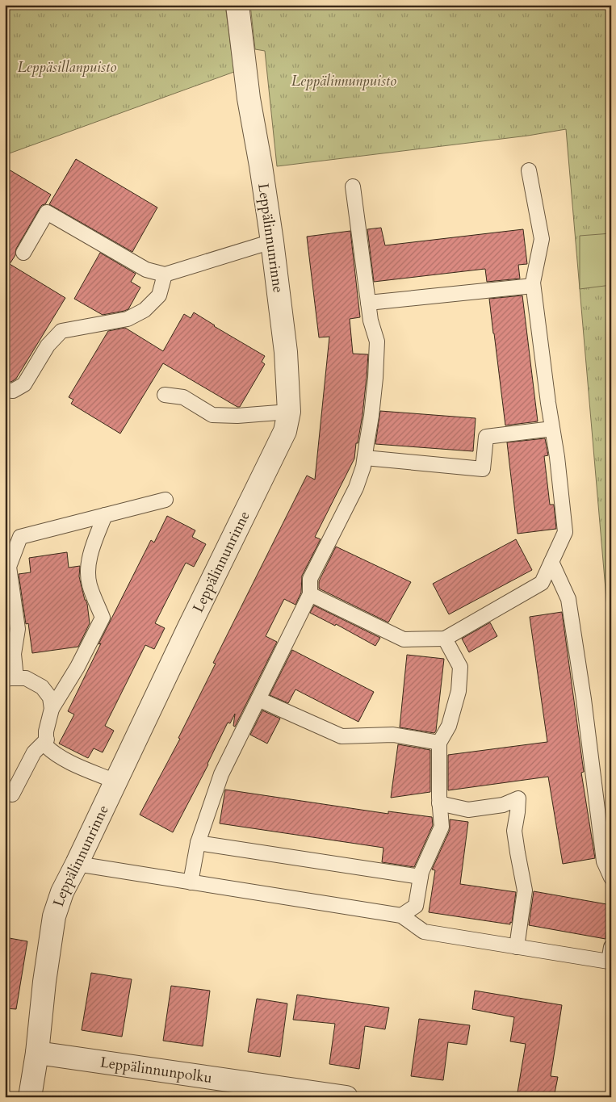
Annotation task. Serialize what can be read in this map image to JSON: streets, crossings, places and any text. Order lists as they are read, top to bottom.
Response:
{
  "streets": {
    "street": ["Leppälinnunrinne", "Leppälinnunpolku"]
  },
  "crossings": [
    ["Leppälinnunrinne", "Leppälinnunpolku"]
  ],
  "parks": ["Leppäsillanpuisto", "Leppälinnunpuisto"]
}
